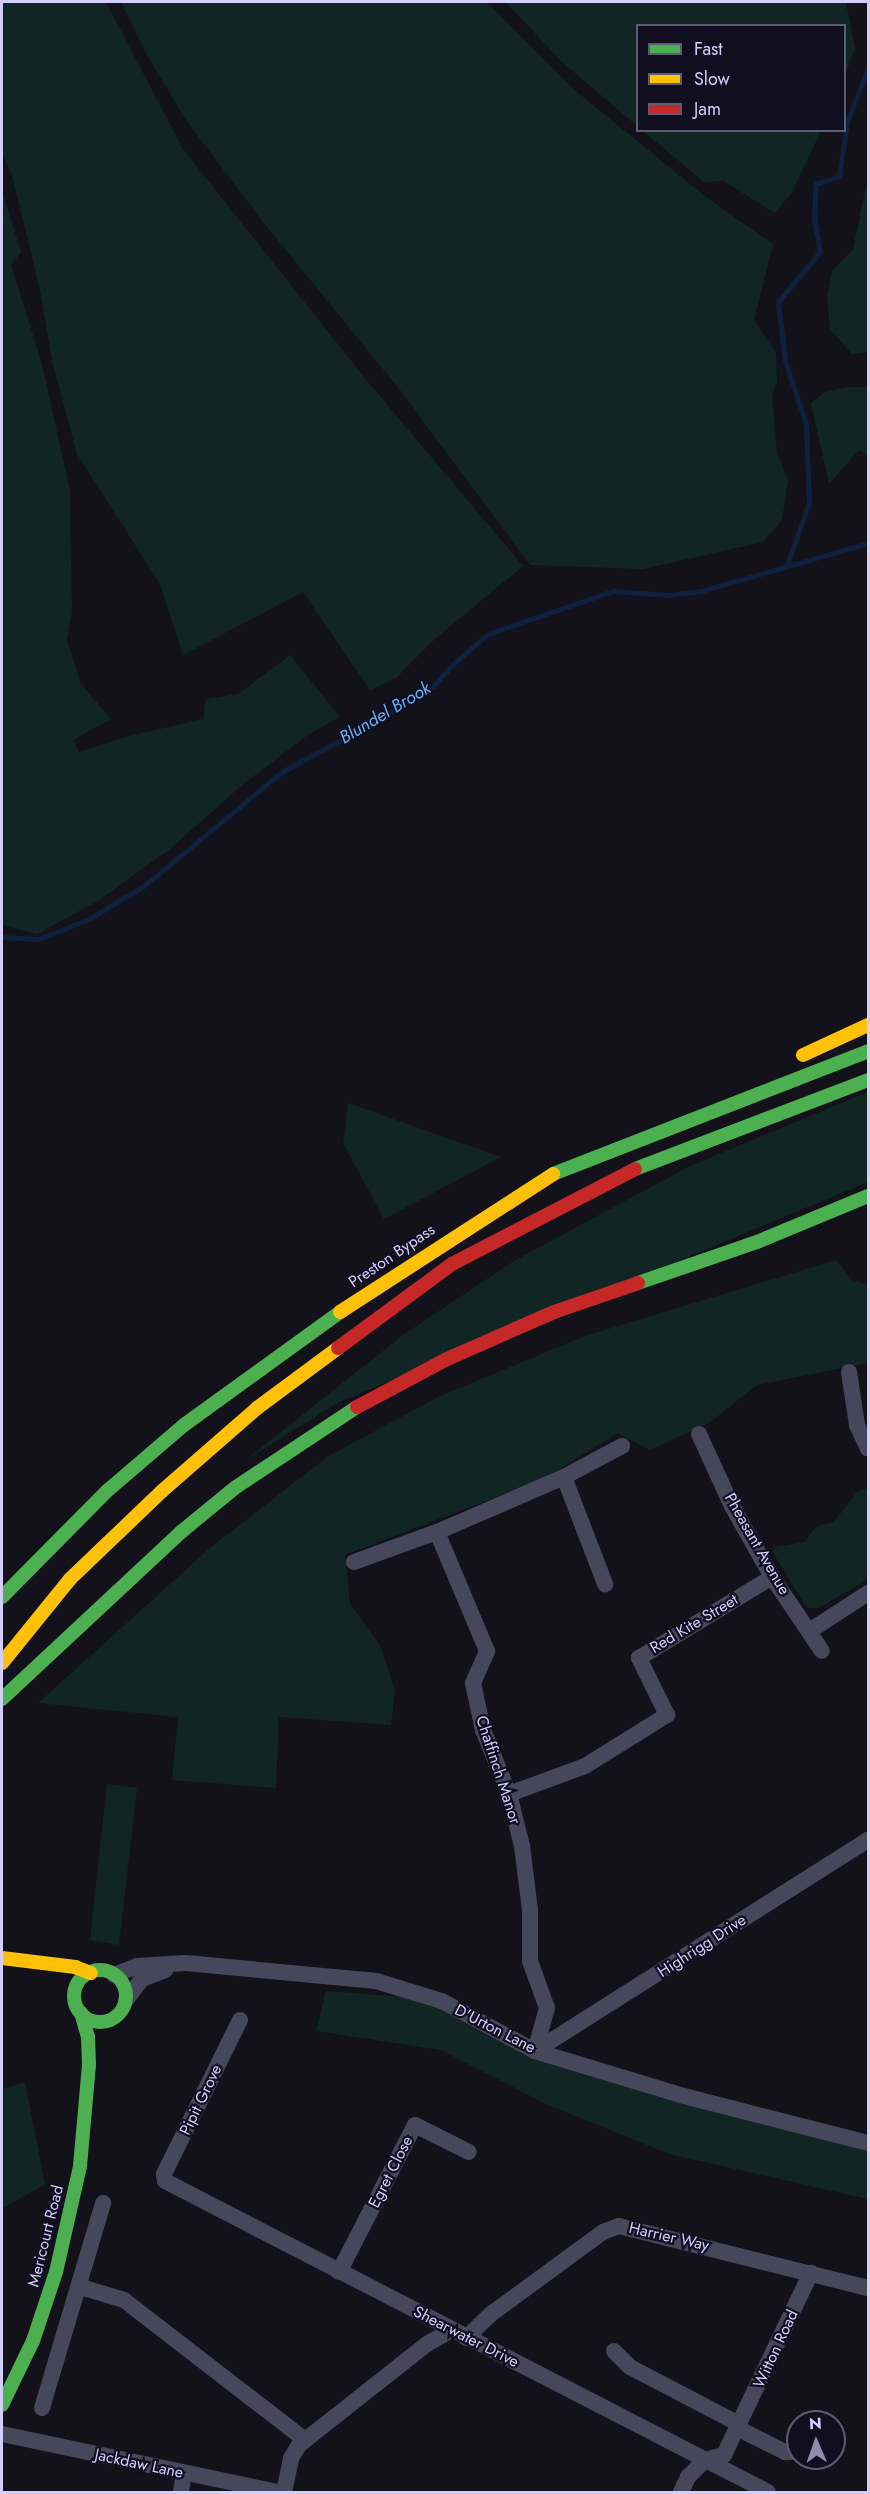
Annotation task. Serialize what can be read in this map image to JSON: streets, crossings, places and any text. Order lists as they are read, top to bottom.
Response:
{
  "streets": {
    "main road": ["Preston Bypass", "Mericourt Road"],
    "street": [
      "Pheasant Avenue",
      "Red Kite Street",
      "Chaffinch Manor",
      "Highrigg Drive",
      "D'Urton Lane",
      "Pipit Grove",
      "Egret Close",
      "Harrier Way",
      "Shearwater Drive",
      "Witton Road",
      "Jackdaw Lane"
    ]
  },
  "crossings": [
    ["Pheasant Avenue", "Red Kite Street"],
    ["Red Kite Street", "Chaffinch Manor"],
    ["Chaffinch Manor", "Highrigg Drive"],
    ["Chaffinch Manor", "D'Urton Lane"],
    ["Highrigg Drive", "D'Urton Lane"],
    ["D'Urton Lane", "Mericourt Road"],
    ["Pipit Grove", "Shearwater Drive"],
    ["Egret Close", "Shearwater Drive"],
    ["Harrier Way", "Shearwater Drive"],
    ["Harrier Way", "Witton Road"],
    ["Shearwater Drive", "Witton Road"]
  ],
  "water": ["Blundel Brook"],
  "legend": ["Fast", "Slow", "Jam"],
  "north": "top"
}
